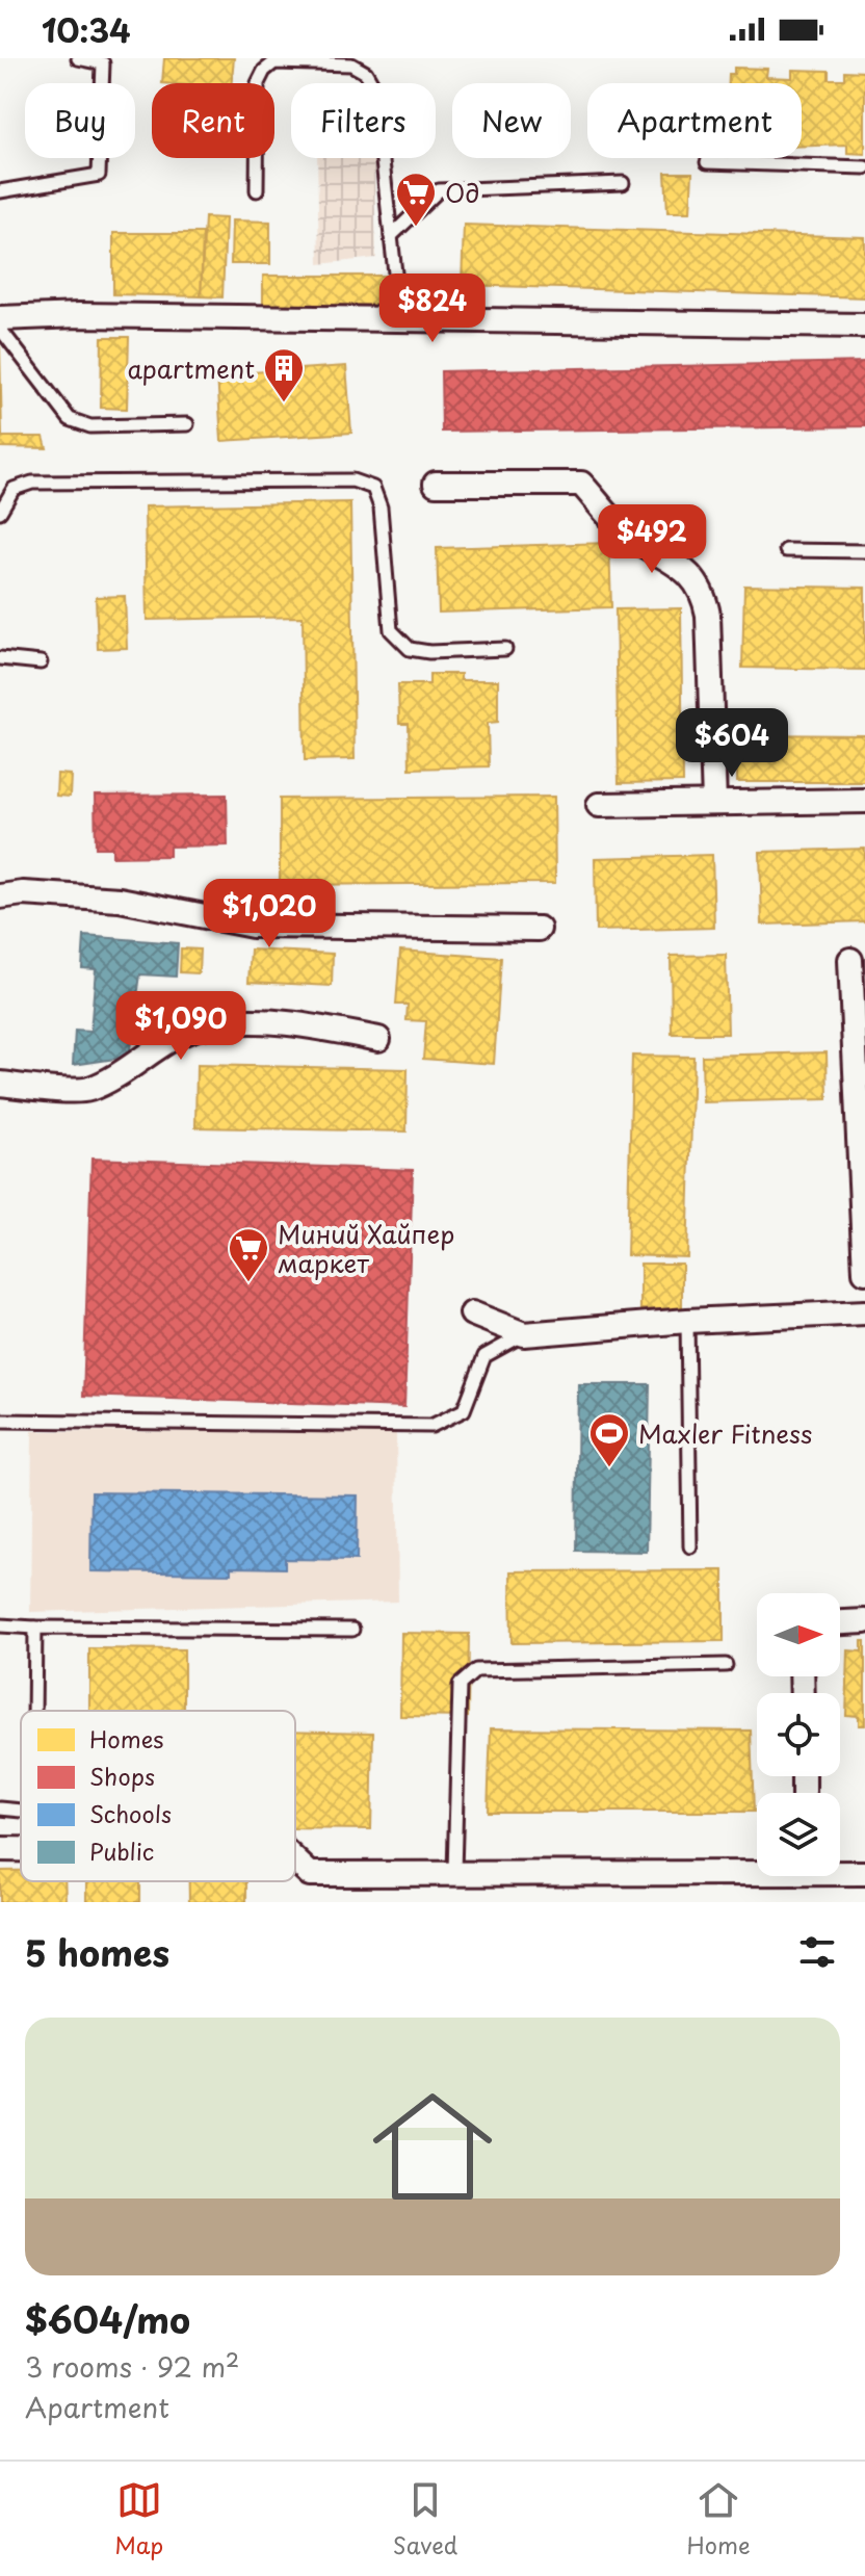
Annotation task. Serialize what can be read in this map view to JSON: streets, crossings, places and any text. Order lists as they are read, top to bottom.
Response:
{
  "places": {
    "supermarket": ["Од", "Миний Хайпер маркет"],
    "building": ["apartment"],
    "sports": ["Maxler Fitness"]
  },
  "legend": [
    "Homes",
    "Shops",
    "Schools",
    "Public"
  ],
  "north": "right",
  "page": {
    "status": "10:34",
    "chip": [
      "Buy",
      "Rent",
      "Filters",
      "New",
      "Apartment"
    ],
    "price": [
      "$824",
      "$492",
      "$604",
      "$1,020",
      "$1,090"
    ],
    "heading": "5 homes",
    "list": [
      {
        "name": "$604/mo",
        "note": "3 rooms · 92 m² · Apartment"
      }
    ],
    "tabs": ["Map", "Saved", "Home"]
  }
}
